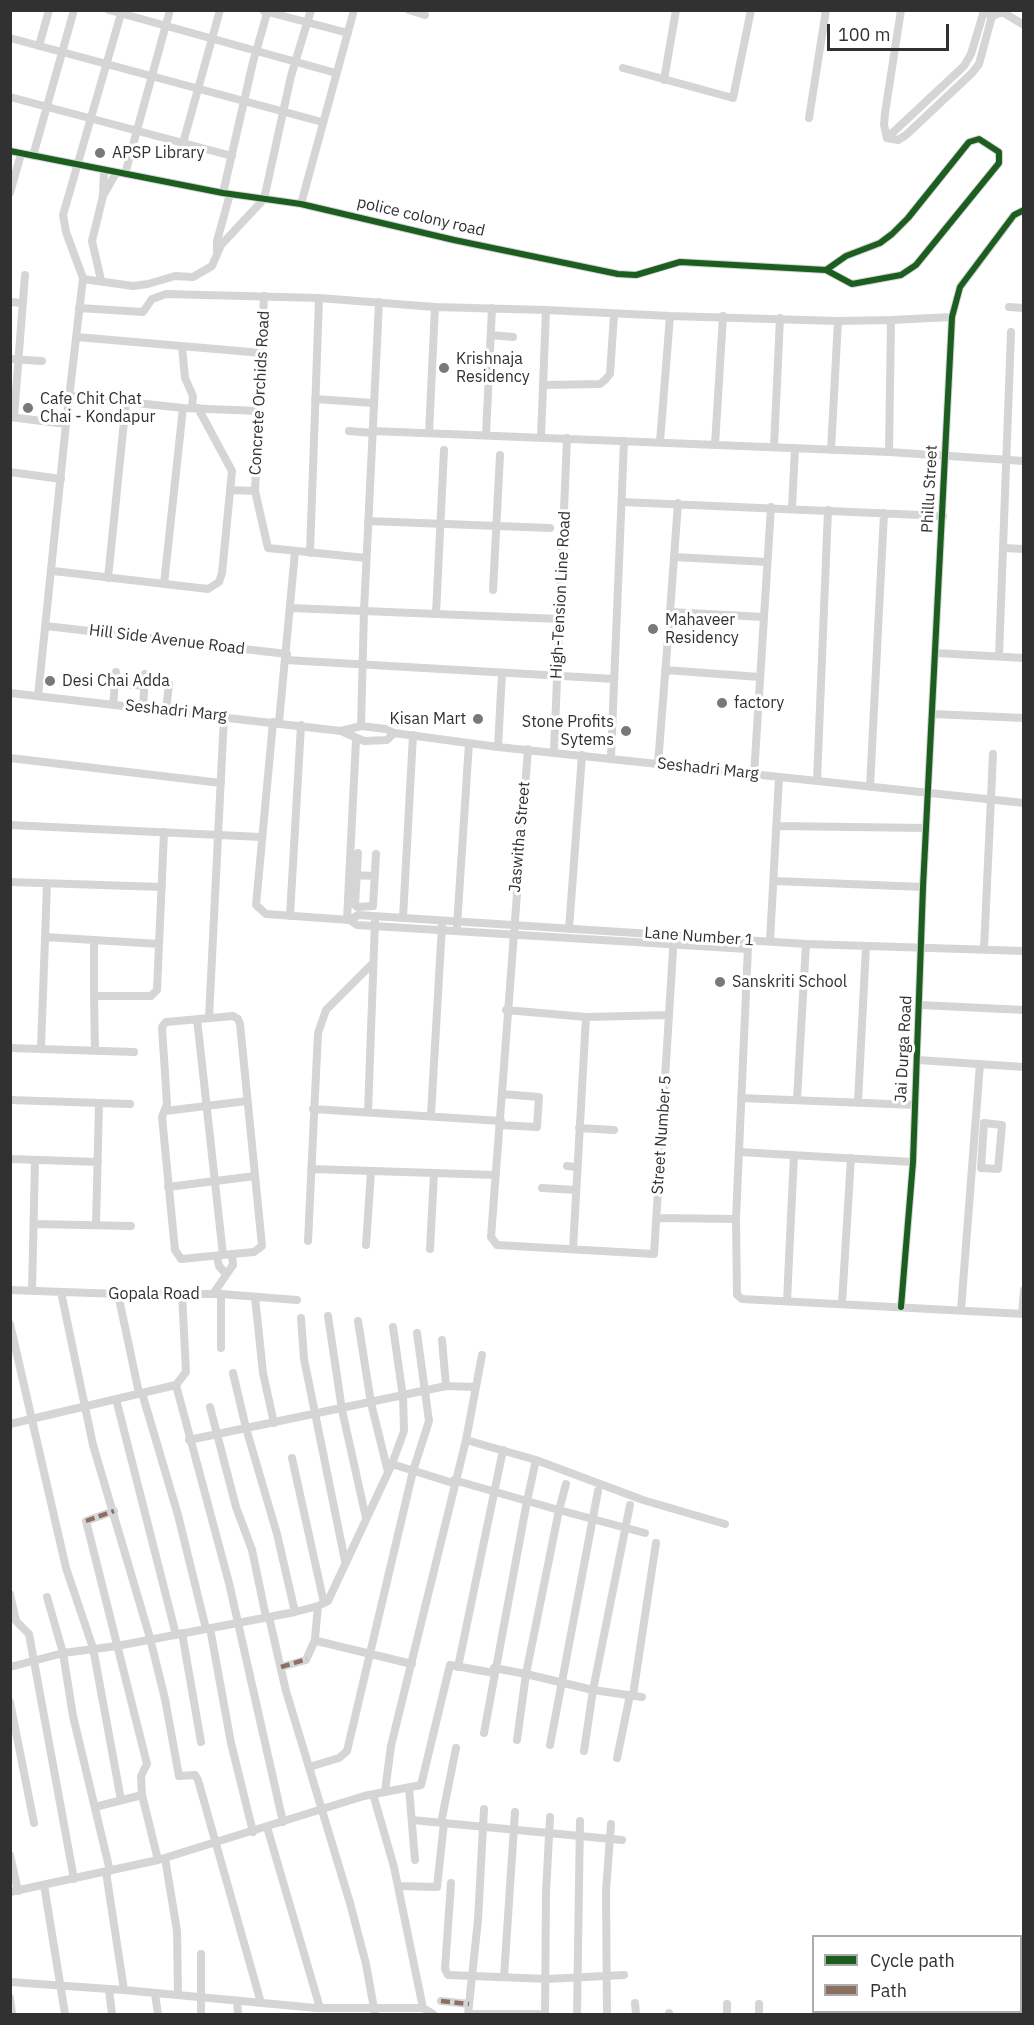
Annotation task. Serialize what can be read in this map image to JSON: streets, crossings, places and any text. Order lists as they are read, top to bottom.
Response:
{
  "streets": {
    "street": [
      "police colony road",
      "Concrete Orchids Road",
      "Phillu Street",
      "High-Tension Line Road",
      "Hill Side Avenue Road",
      "Seshadri Marg",
      "Jaswitha Street",
      "Lane Number 1",
      "Jai Durga Road",
      "Street Number 5",
      "Gopala Road"
    ]
  },
  "crossings": [
    ["Phillu Street", "Seshadri Marg"],
    ["Phillu Street", "Jai Durga Road"],
    ["High-Tension Line Road", "Hill Side Avenue Road"],
    ["High-Tension Line Road", "Seshadri Marg"],
    ["Seshadri Marg", "Jaswitha Street"],
    ["Seshadri Marg", "Jai Durga Road"],
    ["Jaswitha Street", "Lane Number 1"],
    ["Jaswitha Street", "Street Number 5"],
    ["Lane Number 1", "Jai Durga Road"],
    ["Lane Number 1", "Street Number 5"]
  ],
  "places": [
    "APSP Library",
    "Krishnaja Residency",
    "Cafe Chit Chat Chai - Kondapur",
    "Mahaveer Residency",
    "Desi Chai Adda",
    "factory",
    "Kisan Mart",
    "Stone Profits Sytems",
    "Sanskriti School"
  ],
  "legend": ["Cycle path", "Path"],
  "scale_bar": "100 m"
}
